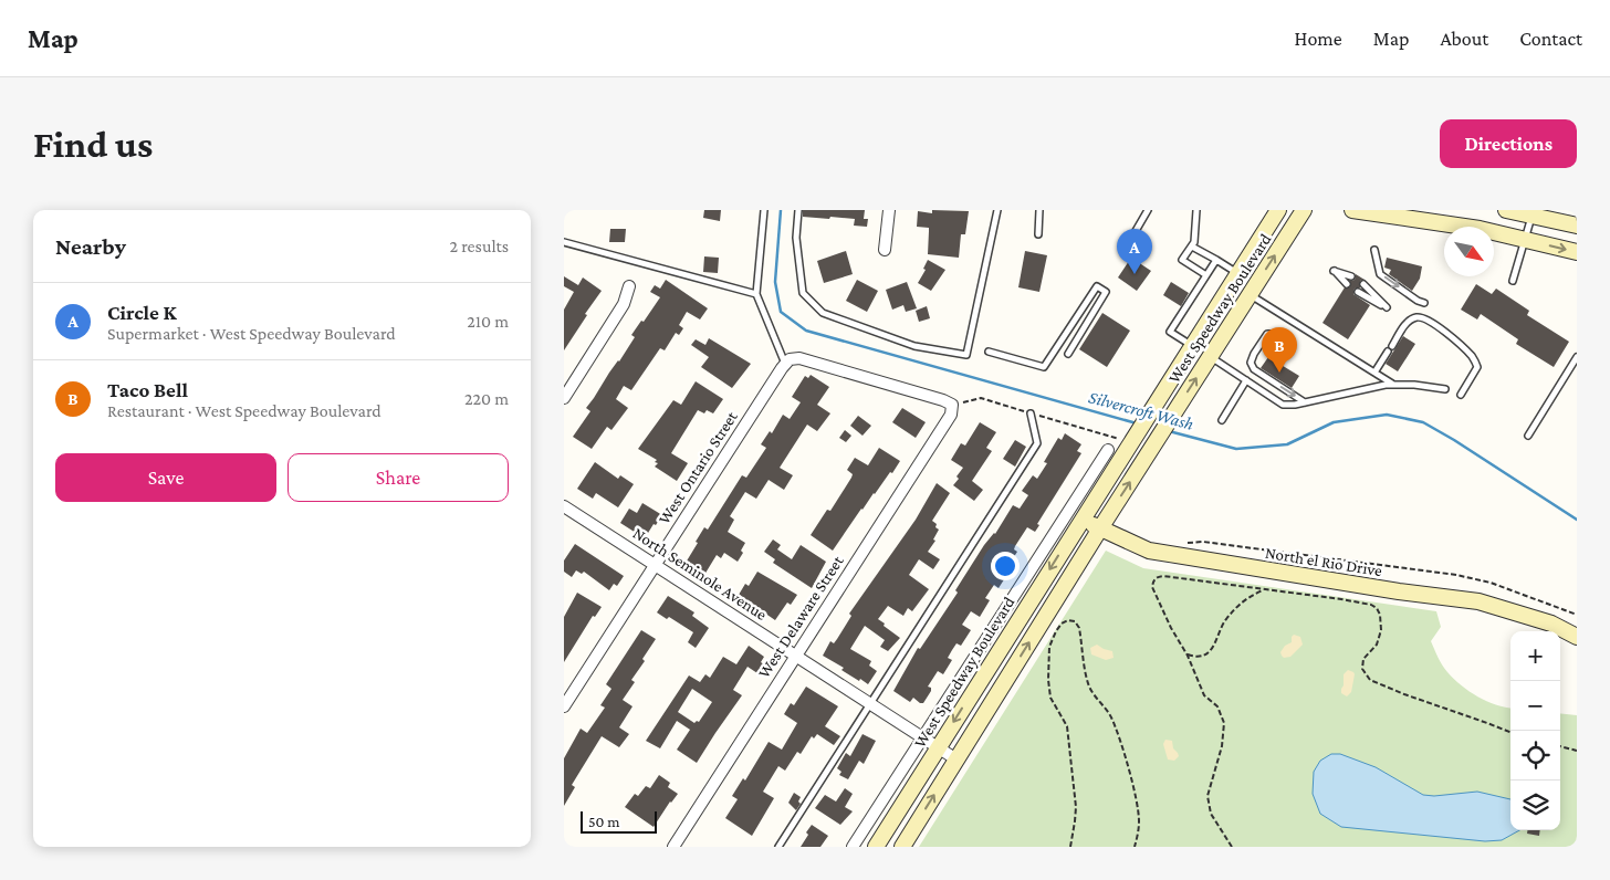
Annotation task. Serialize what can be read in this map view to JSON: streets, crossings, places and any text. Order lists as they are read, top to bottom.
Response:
{
  "streets": {
    "main road": ["West Speedway Boulevard", "North el Rio Drive"],
    "street": ["West Ontario Street", "North Seminole Avenue", "West Delaware Street"]
  },
  "crossings": [
    ["West Speedway Boulevard", "North el Rio Drive"],
    ["West Speedway Boulevard", "North Seminole Avenue"],
    ["West Ontario Street", "North Seminole Avenue"],
    ["West Ontario Street", "West Delaware Street"],
    ["North Seminole Avenue", "West Delaware Street"]
  ],
  "water": ["Silvercroft Wash"],
  "scale_bar": "50 m",
  "north": "bottom right",
  "page": {
    "header": "Map",
    "nav": [
      "Home",
      "Map",
      "About",
      "Contact"
    ],
    "buttons": [
      "Directions",
      ["Save", "Share"]
    ],
    "title": "Find us",
    "heading": ["Nearby", "2 results"],
    "pins": ["A", "B"],
    "list": [
      {
        "mark": "A",
        "name": "Circle K",
        "note": "Supermarket · West Speedway Boulevard",
        "value": "210 m"
      },
      {
        "mark": "B",
        "name": "Taco Bell",
        "note": "Restaurant · West Speedway Boulevard",
        "value": "220 m"
      }
    ],
    "map_buttons": ["+", "−"],
    "scale": "50 m"
  }
}
